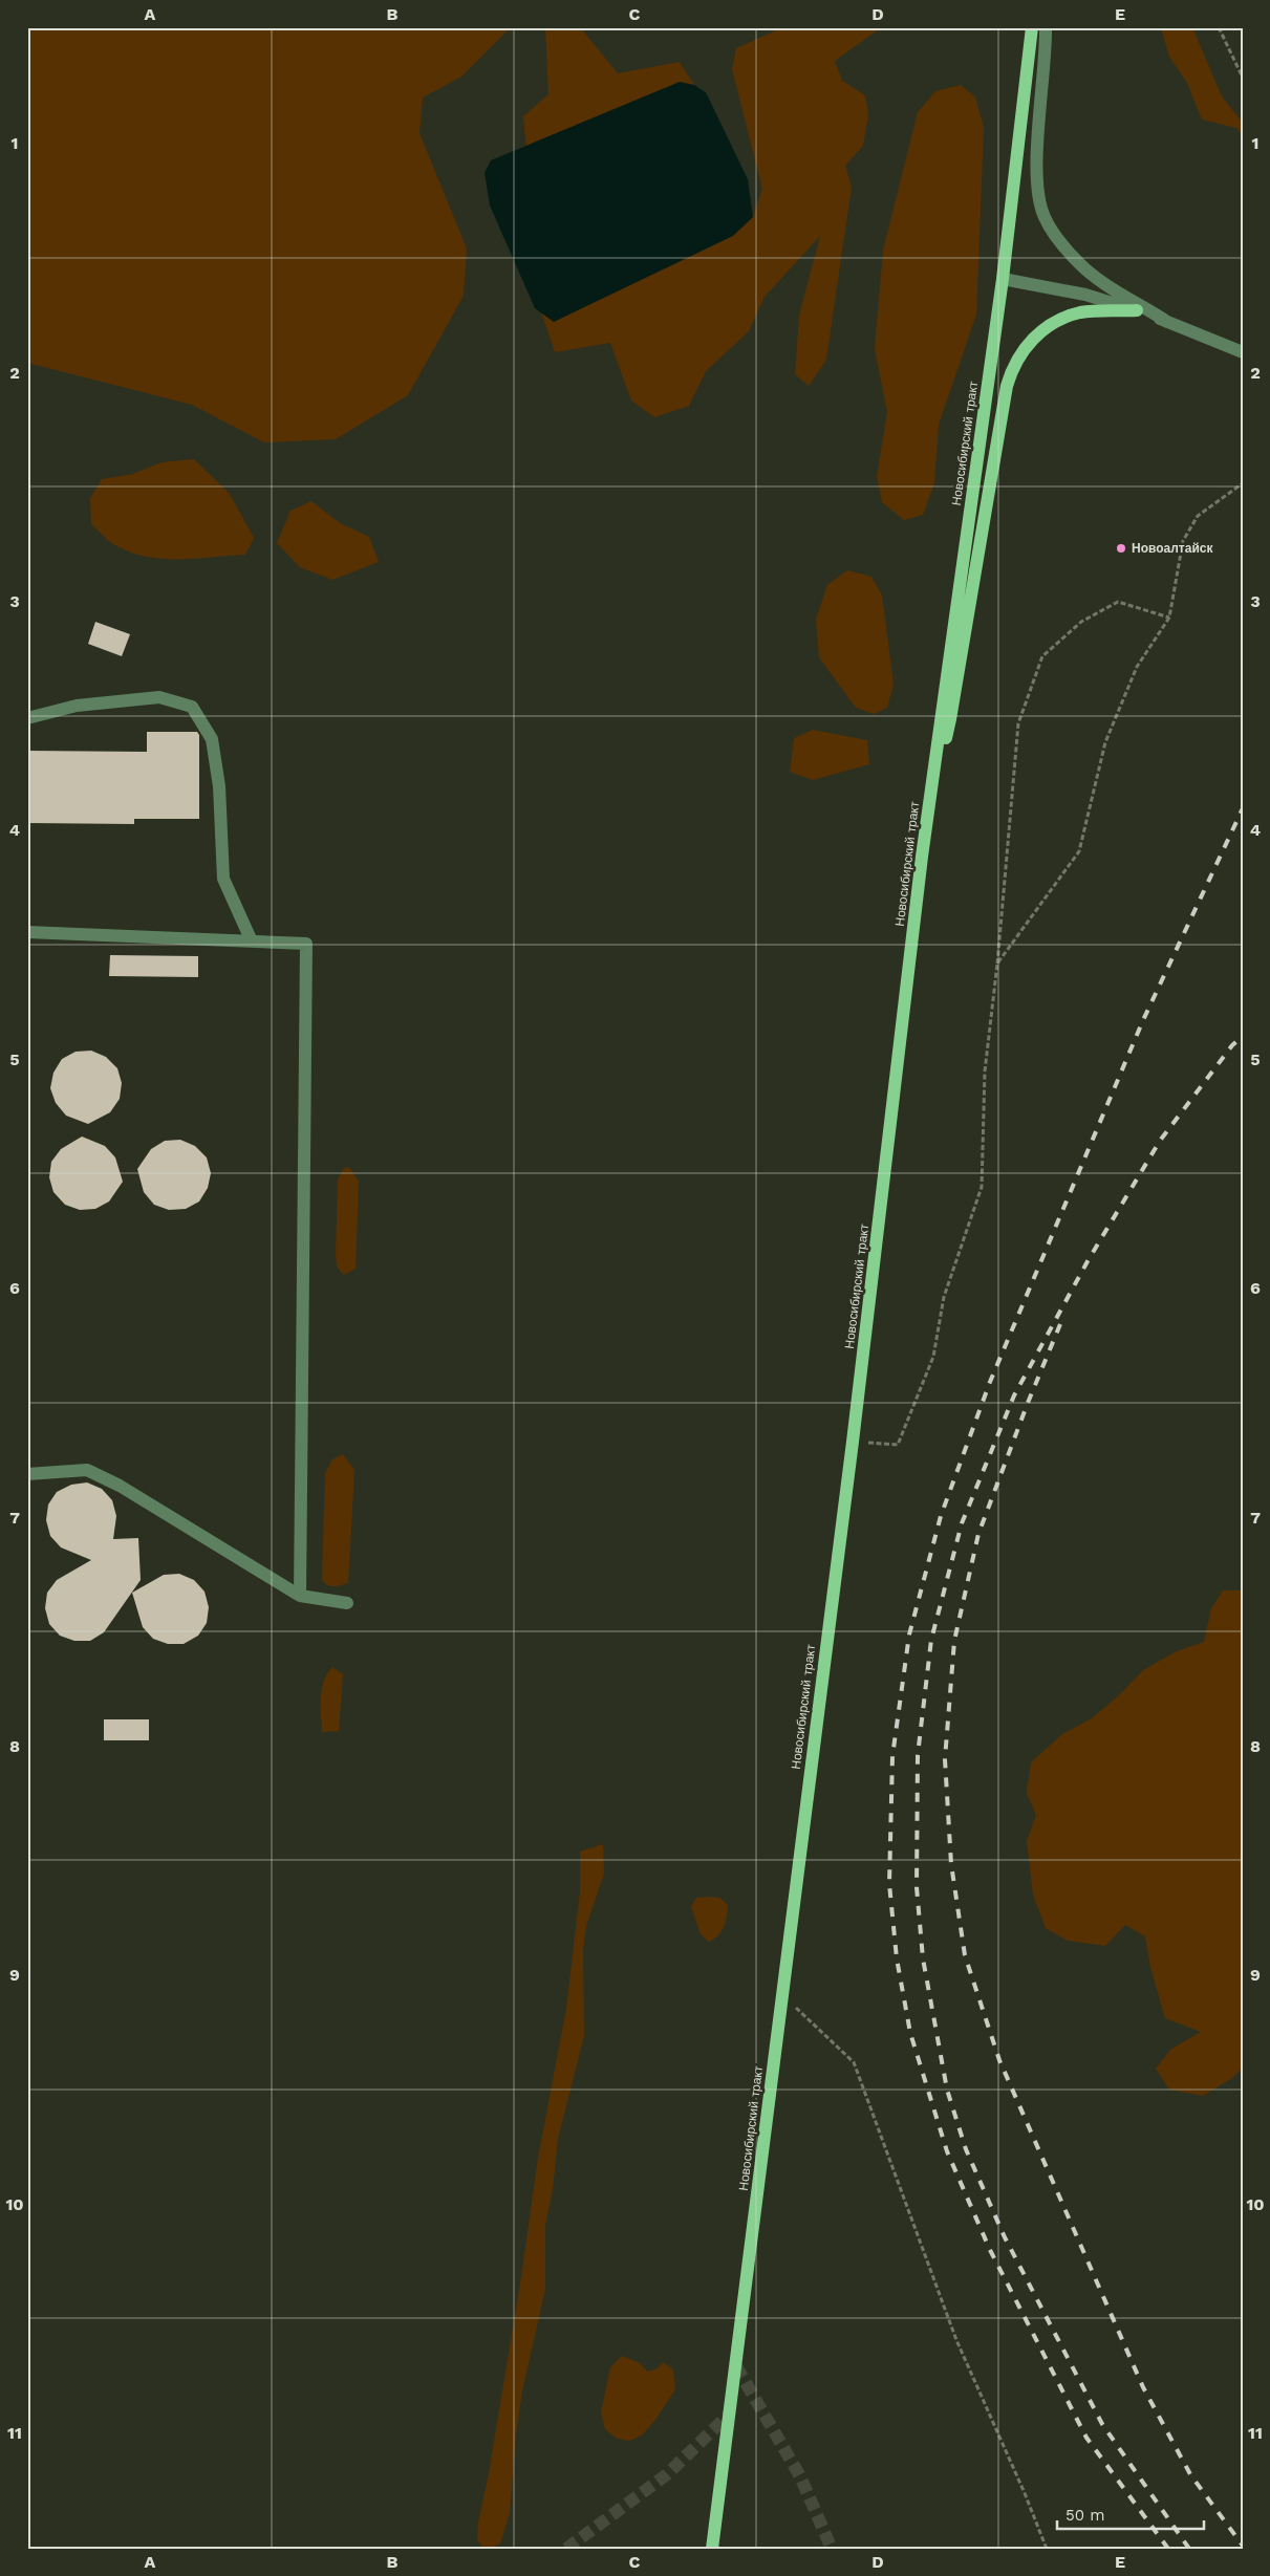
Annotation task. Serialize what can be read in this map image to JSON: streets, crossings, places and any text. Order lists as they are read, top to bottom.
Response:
{
  "streets": {
    "main road": ["Новосибирский тракт"]
  },
  "places": ["Новоалтайск"],
  "scale_bar": "50 m",
  "grid": {
    "columns": [
      "A",
      "B",
      "C",
      "D",
      "E"
    ],
    "rows": [
      "1",
      "2",
      "3",
      "4",
      "5",
      "6",
      "7",
      "8",
      "9",
      "10",
      "11"
    ]
  }
}
